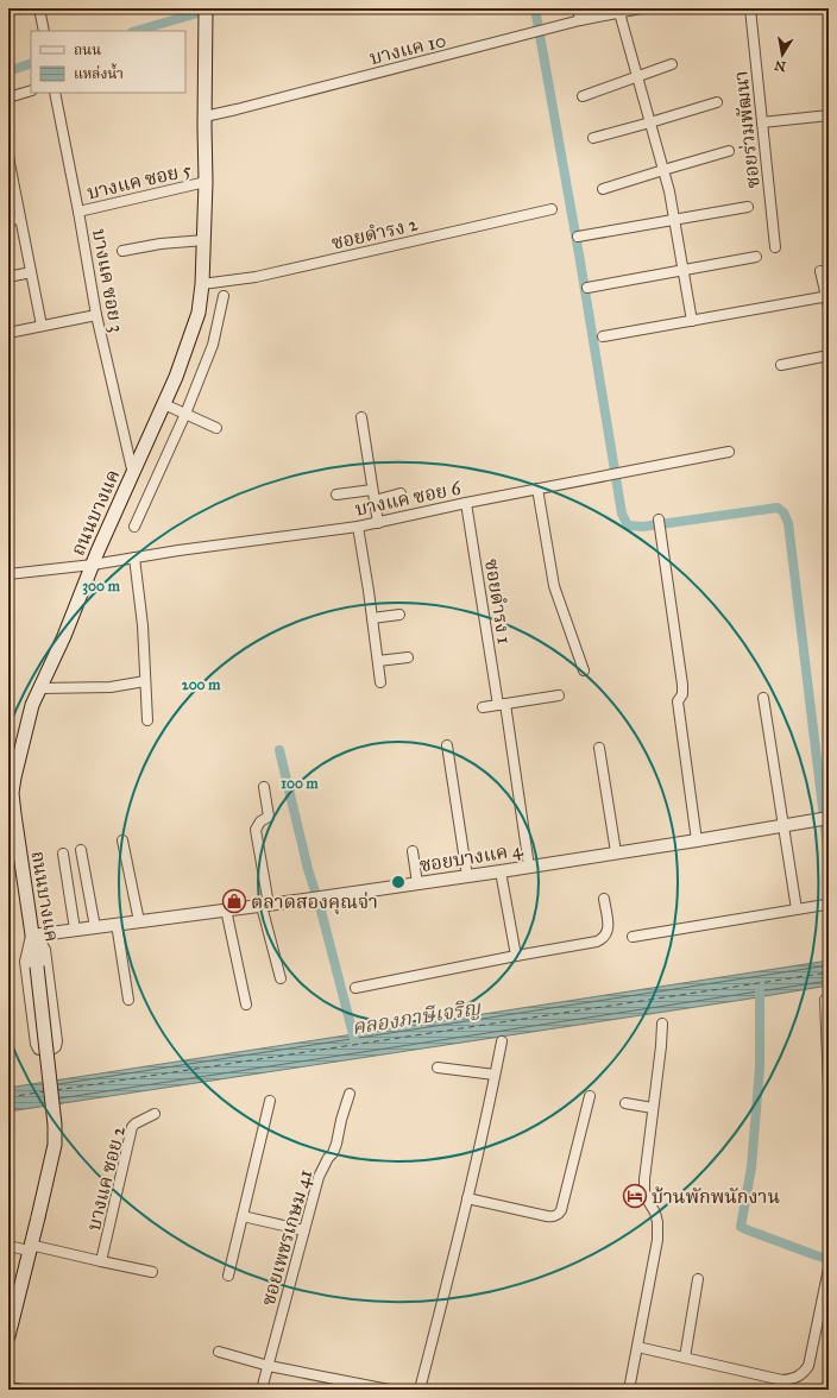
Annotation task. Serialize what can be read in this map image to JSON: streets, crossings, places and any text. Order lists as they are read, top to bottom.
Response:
{
  "streets": {
    "main road": ["ถนนบางแค"],
    "street": [
      "บางแค 10",
      "ซอยร่วมพัฒนา",
      "บางแค ซอย 5",
      "ซอยดำรง 2",
      "บางแค ซอย 3",
      "บางแค ซอย 6",
      "ซอยดำรง 1",
      "ซอยบางแค 4",
      "บางแค ซอย 2",
      "ซอยเพชรเกษม 41"
    ]
  },
  "crossings": [
    ["บางแค 10", "ถนนบางแค"],
    ["บางแค ซอย 5", "บางแค ซอย 3"],
    ["บางแค ซอย 5", "ถนนบางแค"],
    ["ซอยดำรง 2", "ถนนบางแค"],
    ["บางแค ซอย 3", "ถนนบางแค"],
    ["บางแค ซอย 6", "ถนนบางแค"],
    ["บางแค ซอย 6", "ซอยดำรง 1"],
    ["ถนนบางแค", "ซอยบางแค 4"],
    ["ซอยดำรง 1", "ซอยบางแค 4"]
  ],
  "water": ["คลองภาษีเจริญ"],
  "places": {
    "shop": ["ตลาดสองคุณจ่า"],
    "hotel": ["บ้านพักพนักงาน"]
  },
  "legend": ["ถนน", "แหล่งน้ำ"],
  "north": "bottom",
  "rings": ["300 m", "200 m", "100 m"]
}
